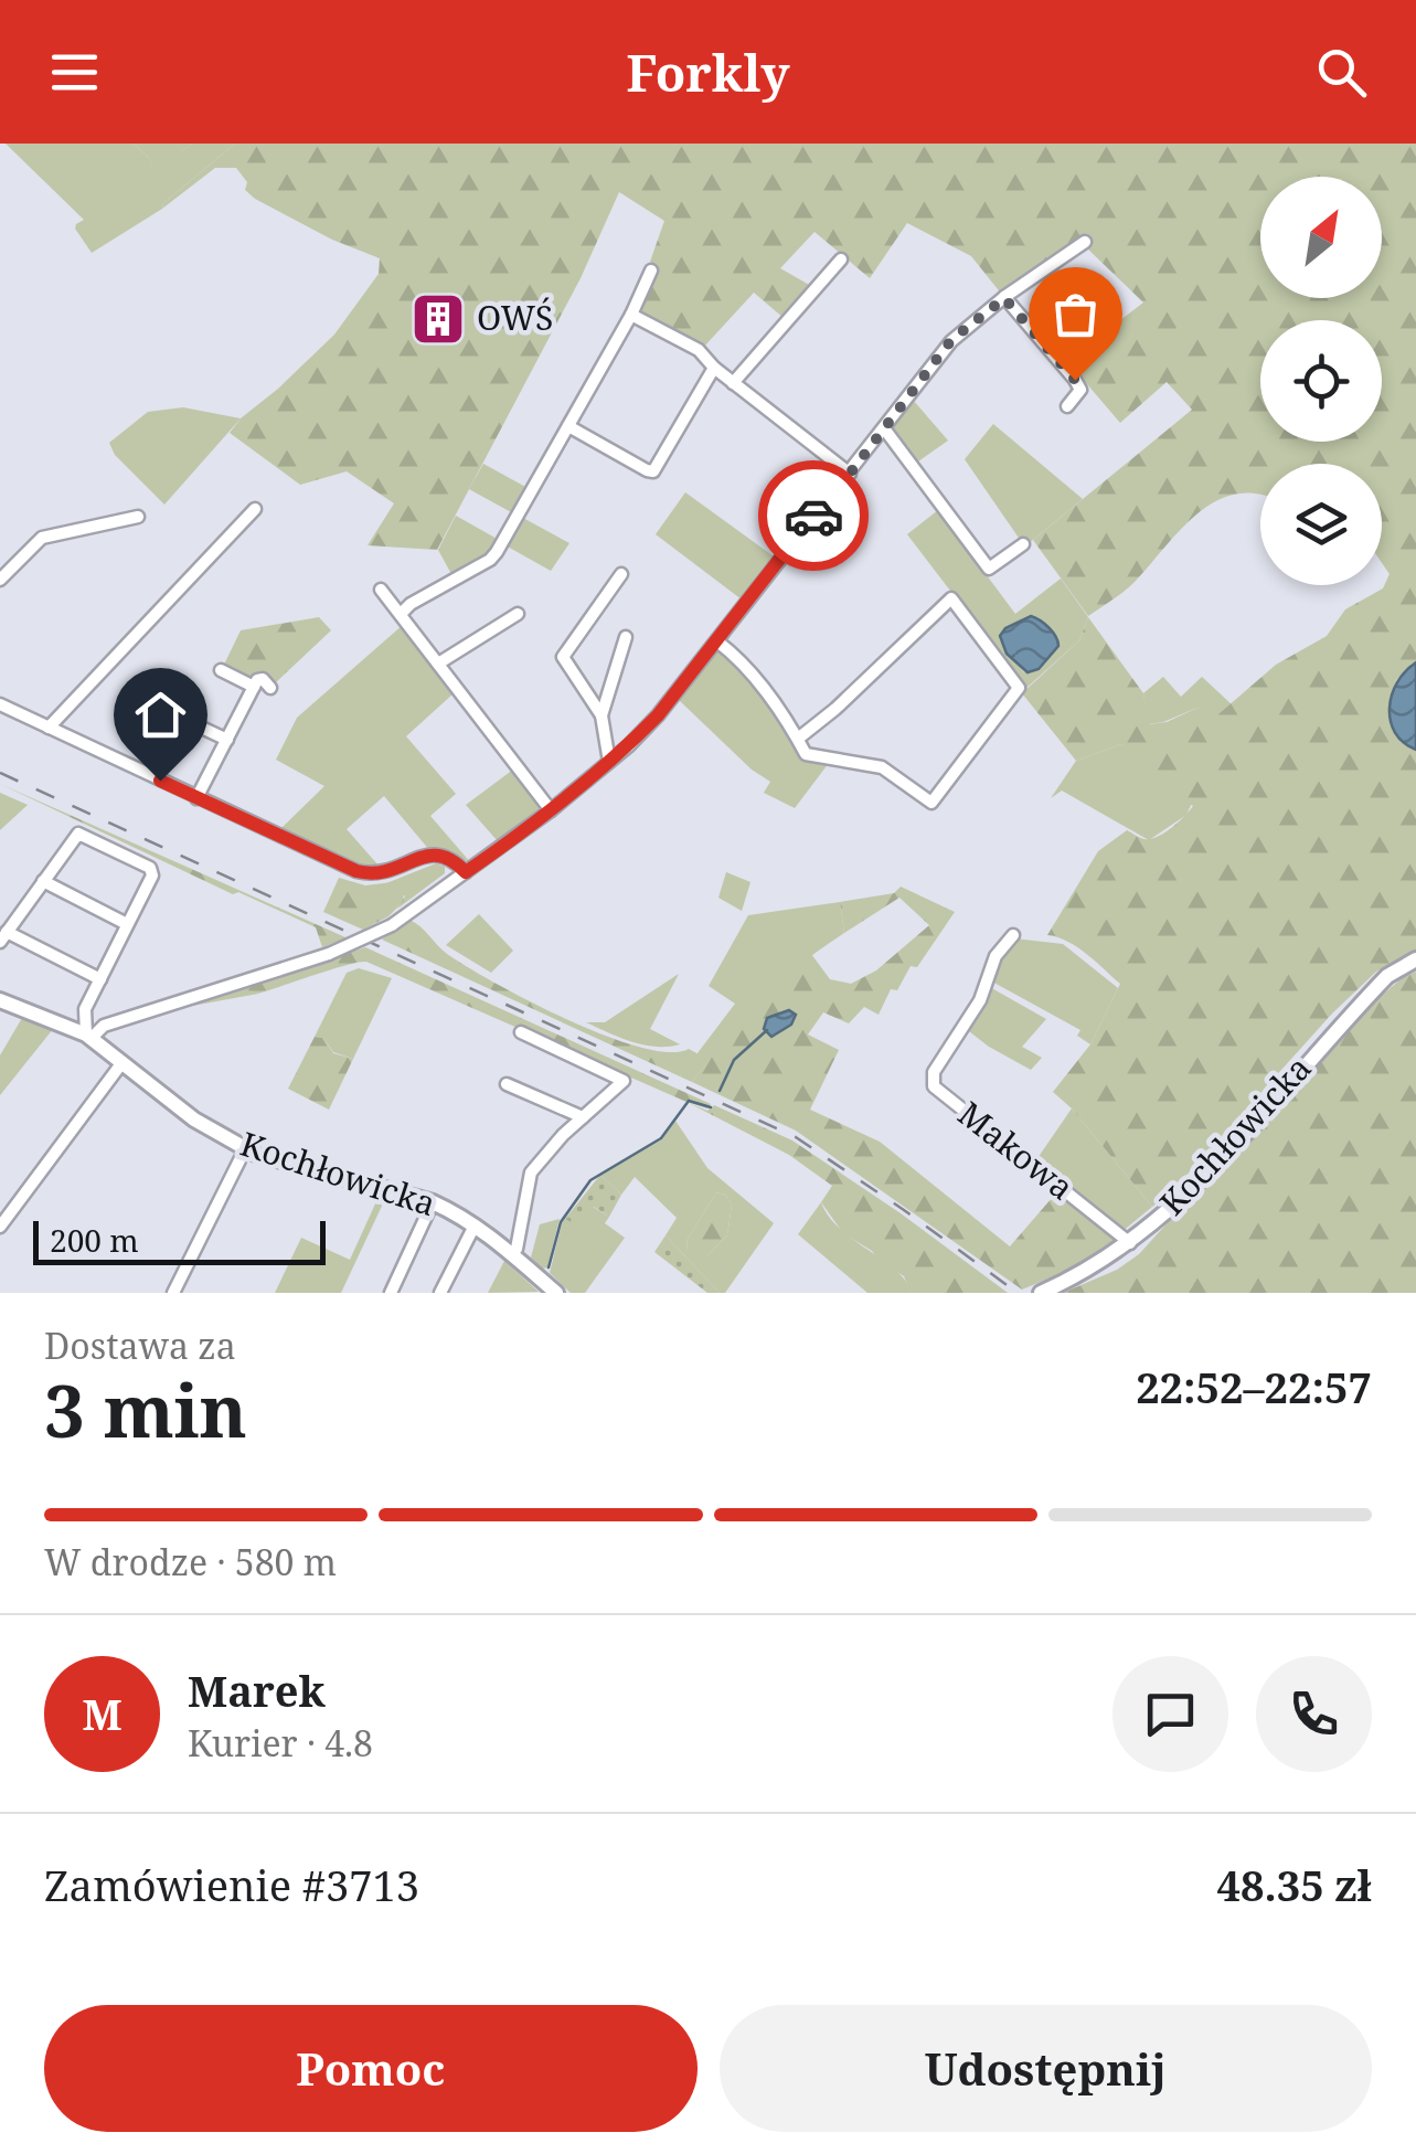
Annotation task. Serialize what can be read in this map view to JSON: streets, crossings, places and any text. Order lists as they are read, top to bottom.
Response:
{
  "streets": {
    "street": ["Kochłowicka", "Makowa"]
  },
  "crossings": [
    ["Kochłowicka", "Makowa"]
  ],
  "places": {
    "building": ["OWŚ"]
  },
  "scale_bar": "200 m",
  "north": "top right",
  "page": {
    "header": "Forkly",
    "scale": "200 m",
    "heading": ["3 min", "Dostawa za", "22:52–22:57"],
    "panel": [
      "Marek",
      "Kurier · 4.8",
      "Zamówienie #3713",
      "48.35 zł"
    ],
    "bar": "W drodze · 580 m",
    "round": "M",
    "buttons": ["Pomoc", "Udostępnij"]
  }
}
